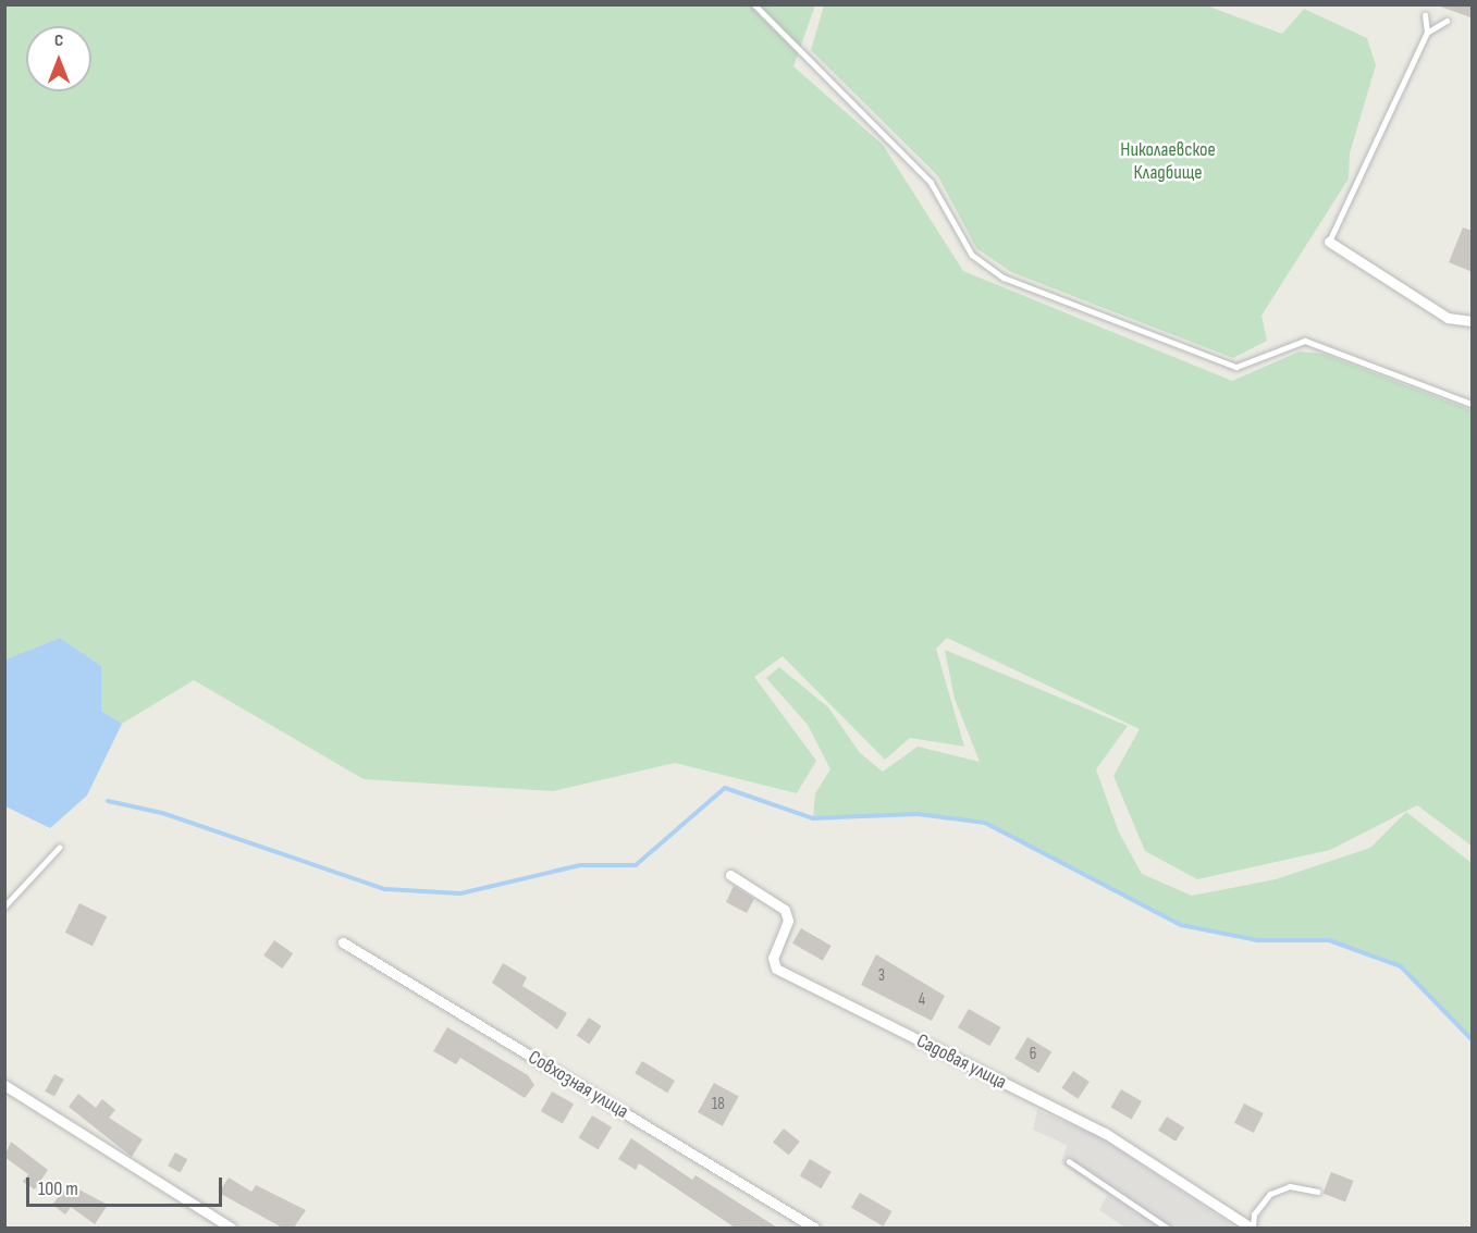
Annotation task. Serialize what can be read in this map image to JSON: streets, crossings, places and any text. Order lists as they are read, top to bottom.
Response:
{
  "streets": {
    "street": ["Садовая улица", "Совхозная улица"]
  },
  "parks": ["Николаевское Кладбище"],
  "house_numbers": [
    "3",
    "4",
    "6",
    "18"
  ],
  "scale_bar": "100 m",
  "north": "top"
}
